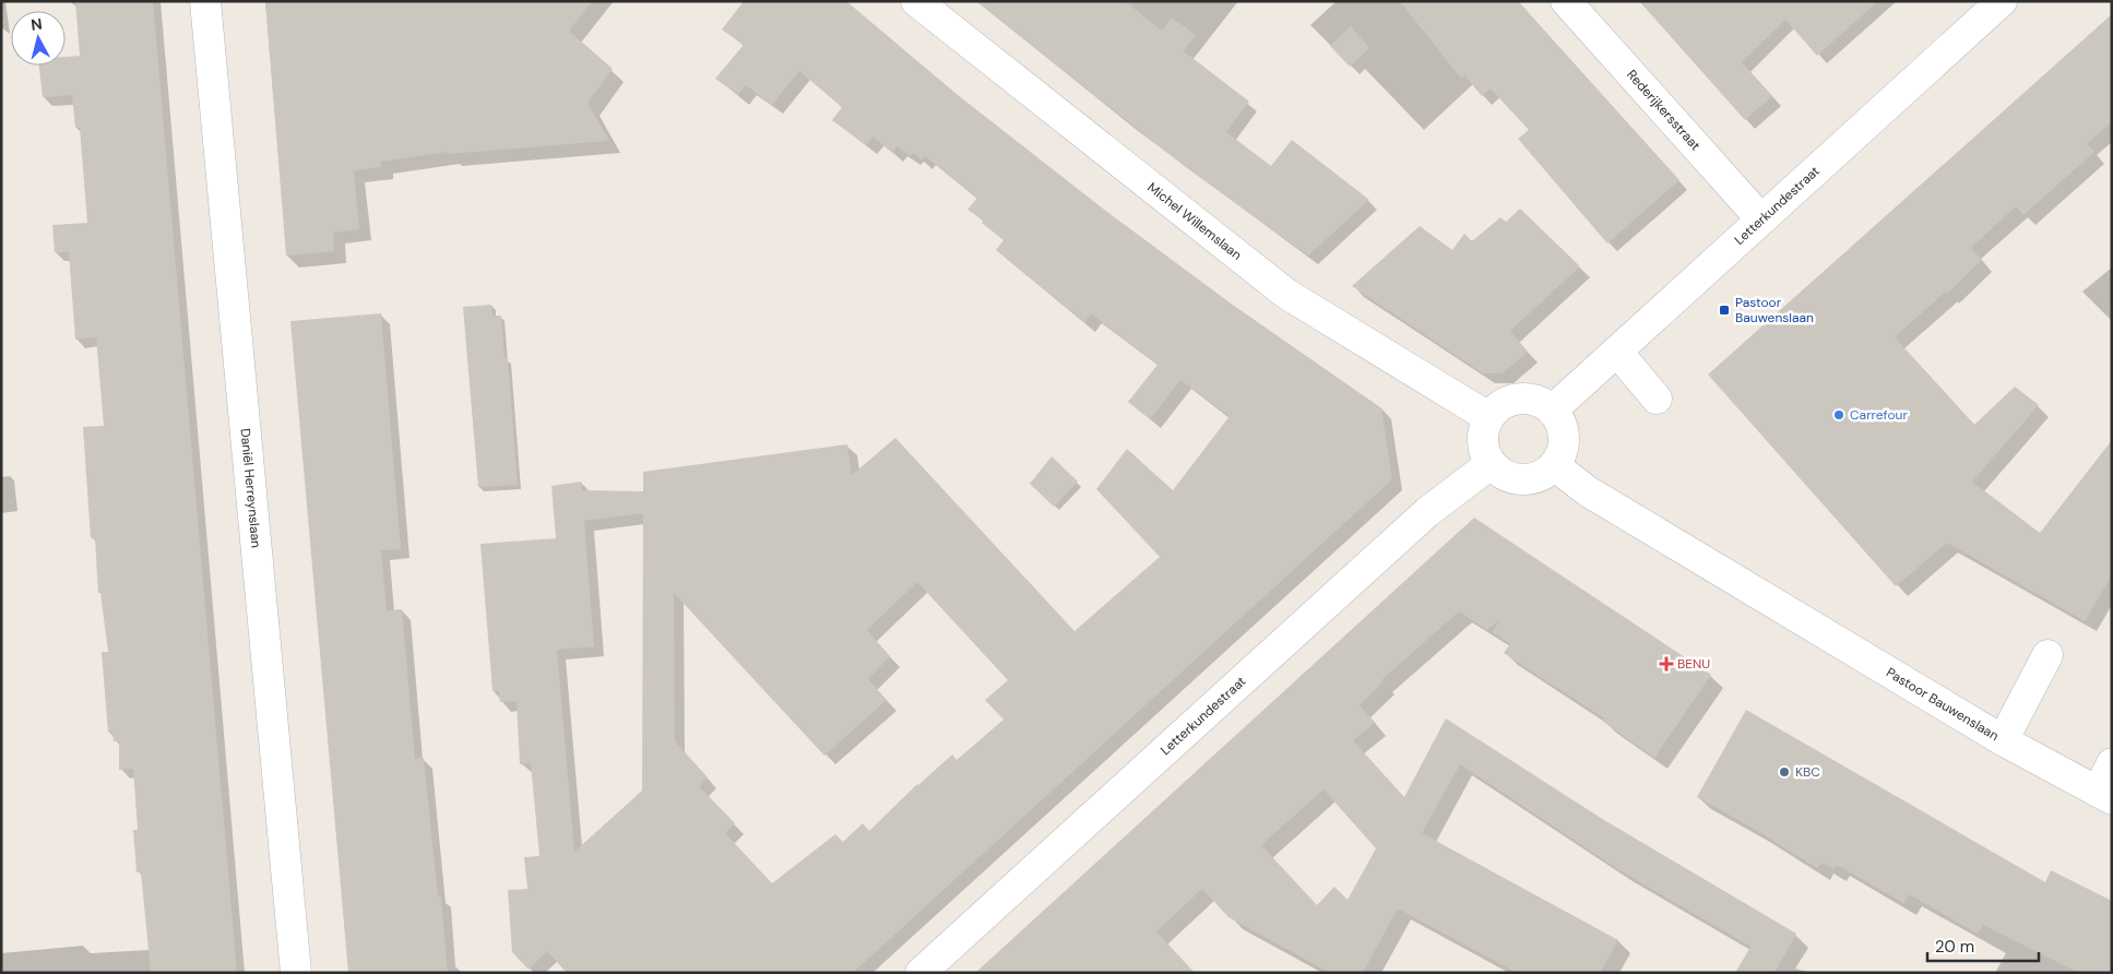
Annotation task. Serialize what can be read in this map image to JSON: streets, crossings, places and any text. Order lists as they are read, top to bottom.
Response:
{
  "streets": {
    "street": [
      "Rederijkersstraat",
      "Letterkundestraat",
      "Michel Willemslaan",
      "Daniël Herreynslaan",
      "Pastoor Bauwenslaan"
    ]
  },
  "crossings": [
    ["Rederijkersstraat", "Letterkundestraat"],
    ["Letterkundestraat", "Michel Willemslaan"],
    ["Letterkundestraat", "Pastoor Bauwenslaan"],
    ["Michel Willemslaan", "Pastoor Bauwenslaan"]
  ],
  "places": {
    "transit": ["Pastoor Bauwenslaan"],
    "other": ["Carrefour", "KBC"],
    "health": ["BENU"]
  },
  "scale_bar": "20 m",
  "north": "top"
}
